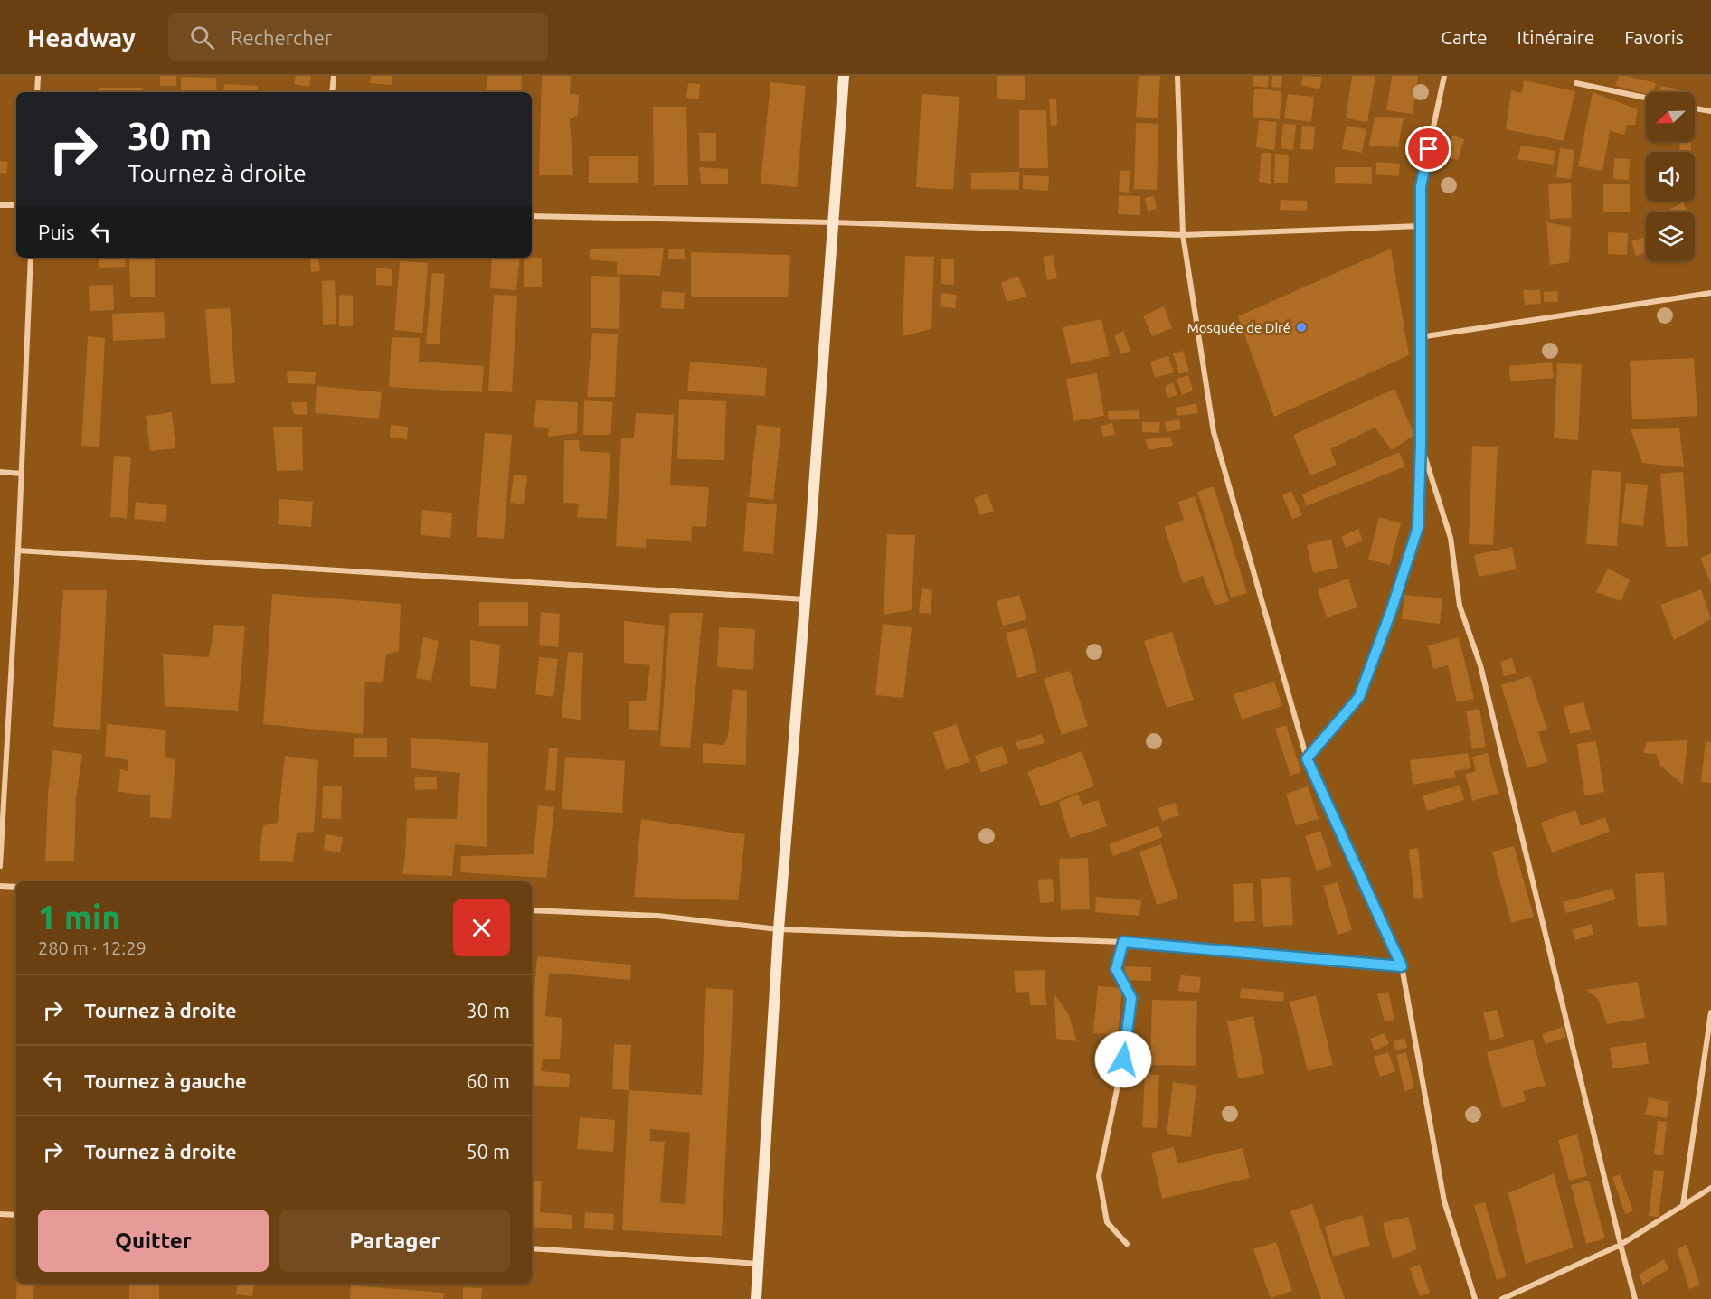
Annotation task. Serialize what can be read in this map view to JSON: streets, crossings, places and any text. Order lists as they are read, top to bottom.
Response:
{
  "places": ["Mosquée de Diré"],
  "north": "bottom left",
  "page": {
    "header": "Headway",
    "search": "Rechercher",
    "nav": ["Carte", "Itinéraire", "Favoris"],
    "turn": ["30 m", "Tournez à droite"],
    "then": "Puis",
    "heading": ["1 min", "280 m · 12:29"],
    "list": [
      {
        "name": "Tournez à droite",
        "value": "30 m"
      },
      {
        "name": "Tournez à gauche",
        "value": "60 m"
      },
      {
        "name": "Tournez à droite",
        "value": "50 m"
      }
    ],
    "buttons": ["Quitter", "Partager"]
  }
}
